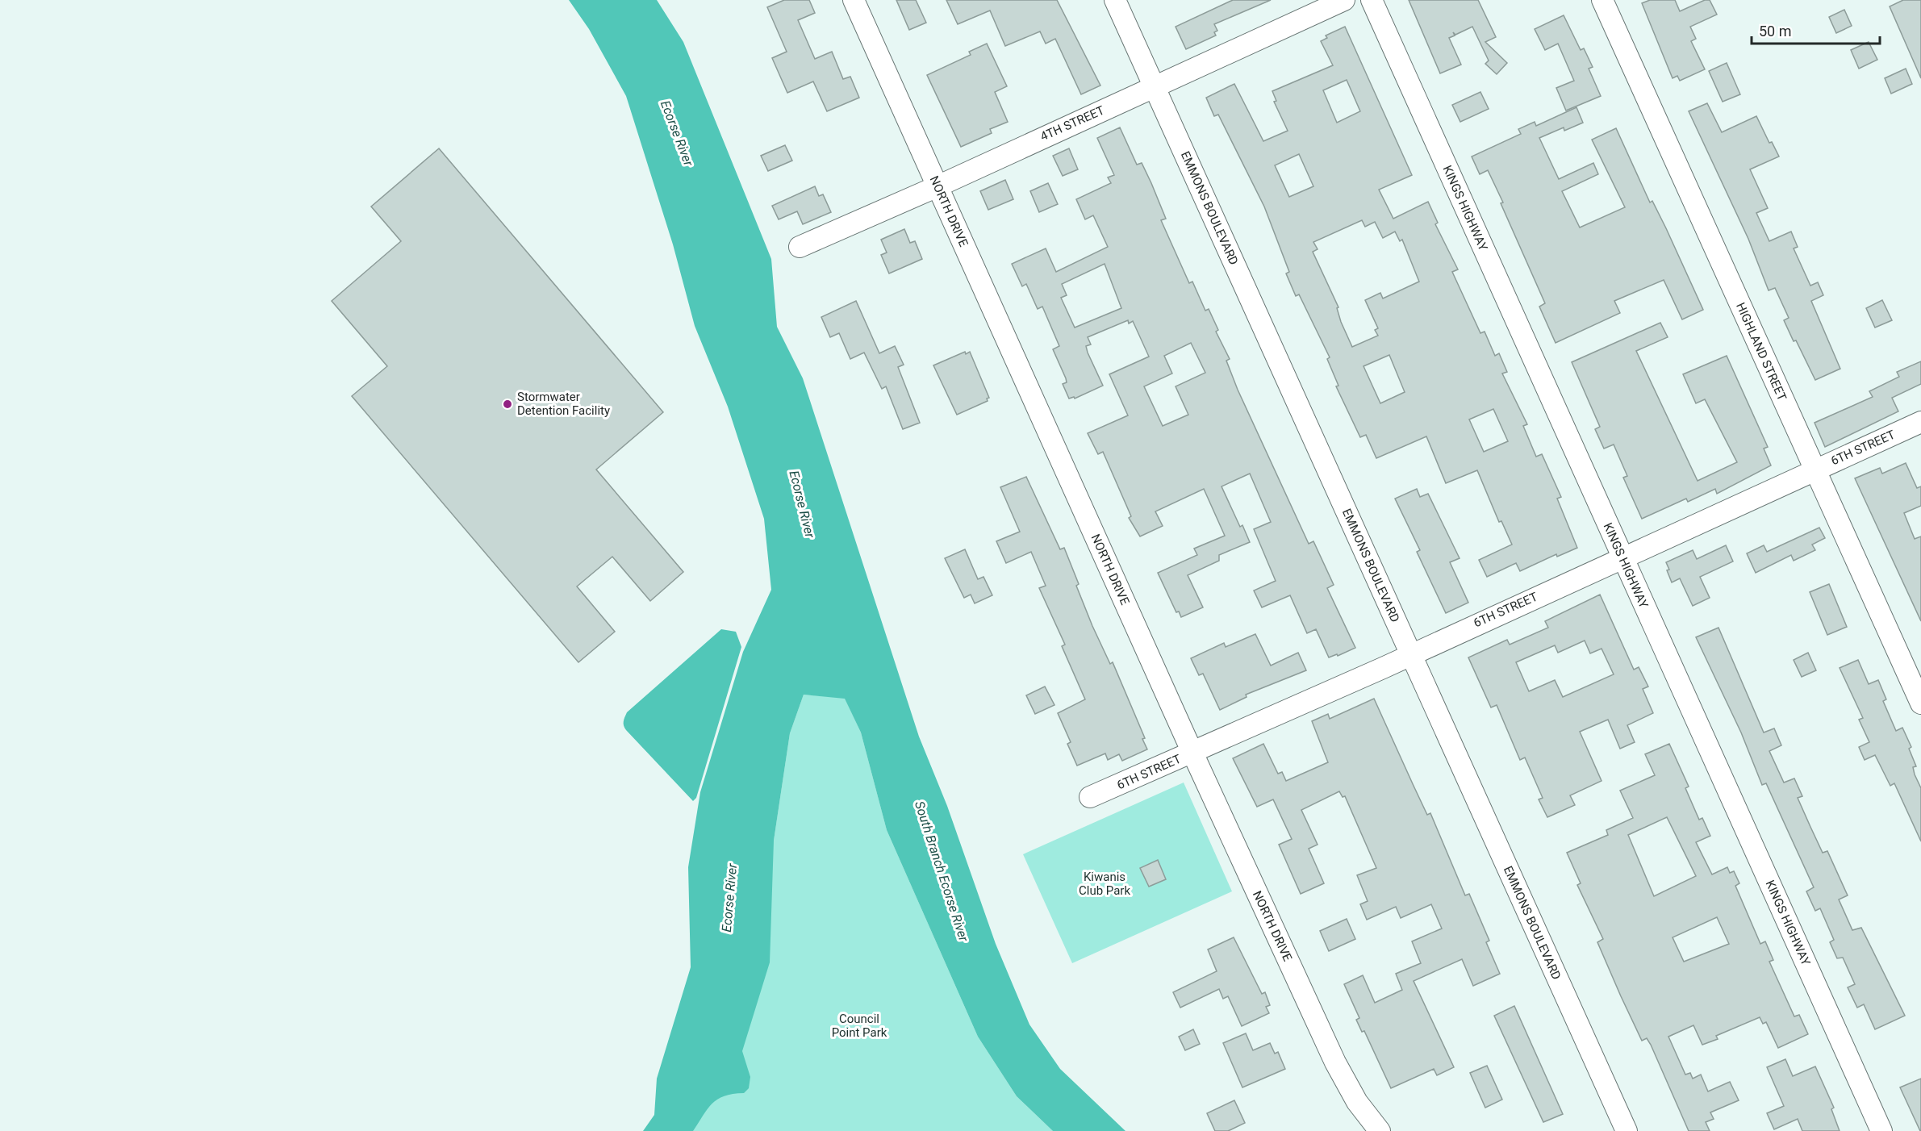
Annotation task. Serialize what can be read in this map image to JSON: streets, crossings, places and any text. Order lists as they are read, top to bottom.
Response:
{
  "streets": {
    "street": [
      "4TH STREET",
      "EMMONS BOULEVARD",
      "KINGS HIGHWAY",
      "NORTH DRIVE",
      "HIGHLAND STREET",
      "6TH STREET"
    ]
  },
  "crossings": [
    ["4TH STREET", "EMMONS BOULEVARD"],
    ["4TH STREET", "NORTH DRIVE"],
    ["EMMONS BOULEVARD", "6TH STREET"],
    ["KINGS HIGHWAY", "6TH STREET"],
    ["NORTH DRIVE", "6TH STREET"],
    ["HIGHLAND STREET", "6TH STREET"]
  ],
  "water": ["Ecorse River", "South Branch Ecorse River"],
  "parks": ["Kiwanis Club Park", "Council Point Park"],
  "places": ["Stormwater Detention Facility"],
  "scale_bar": "50 m"
}
